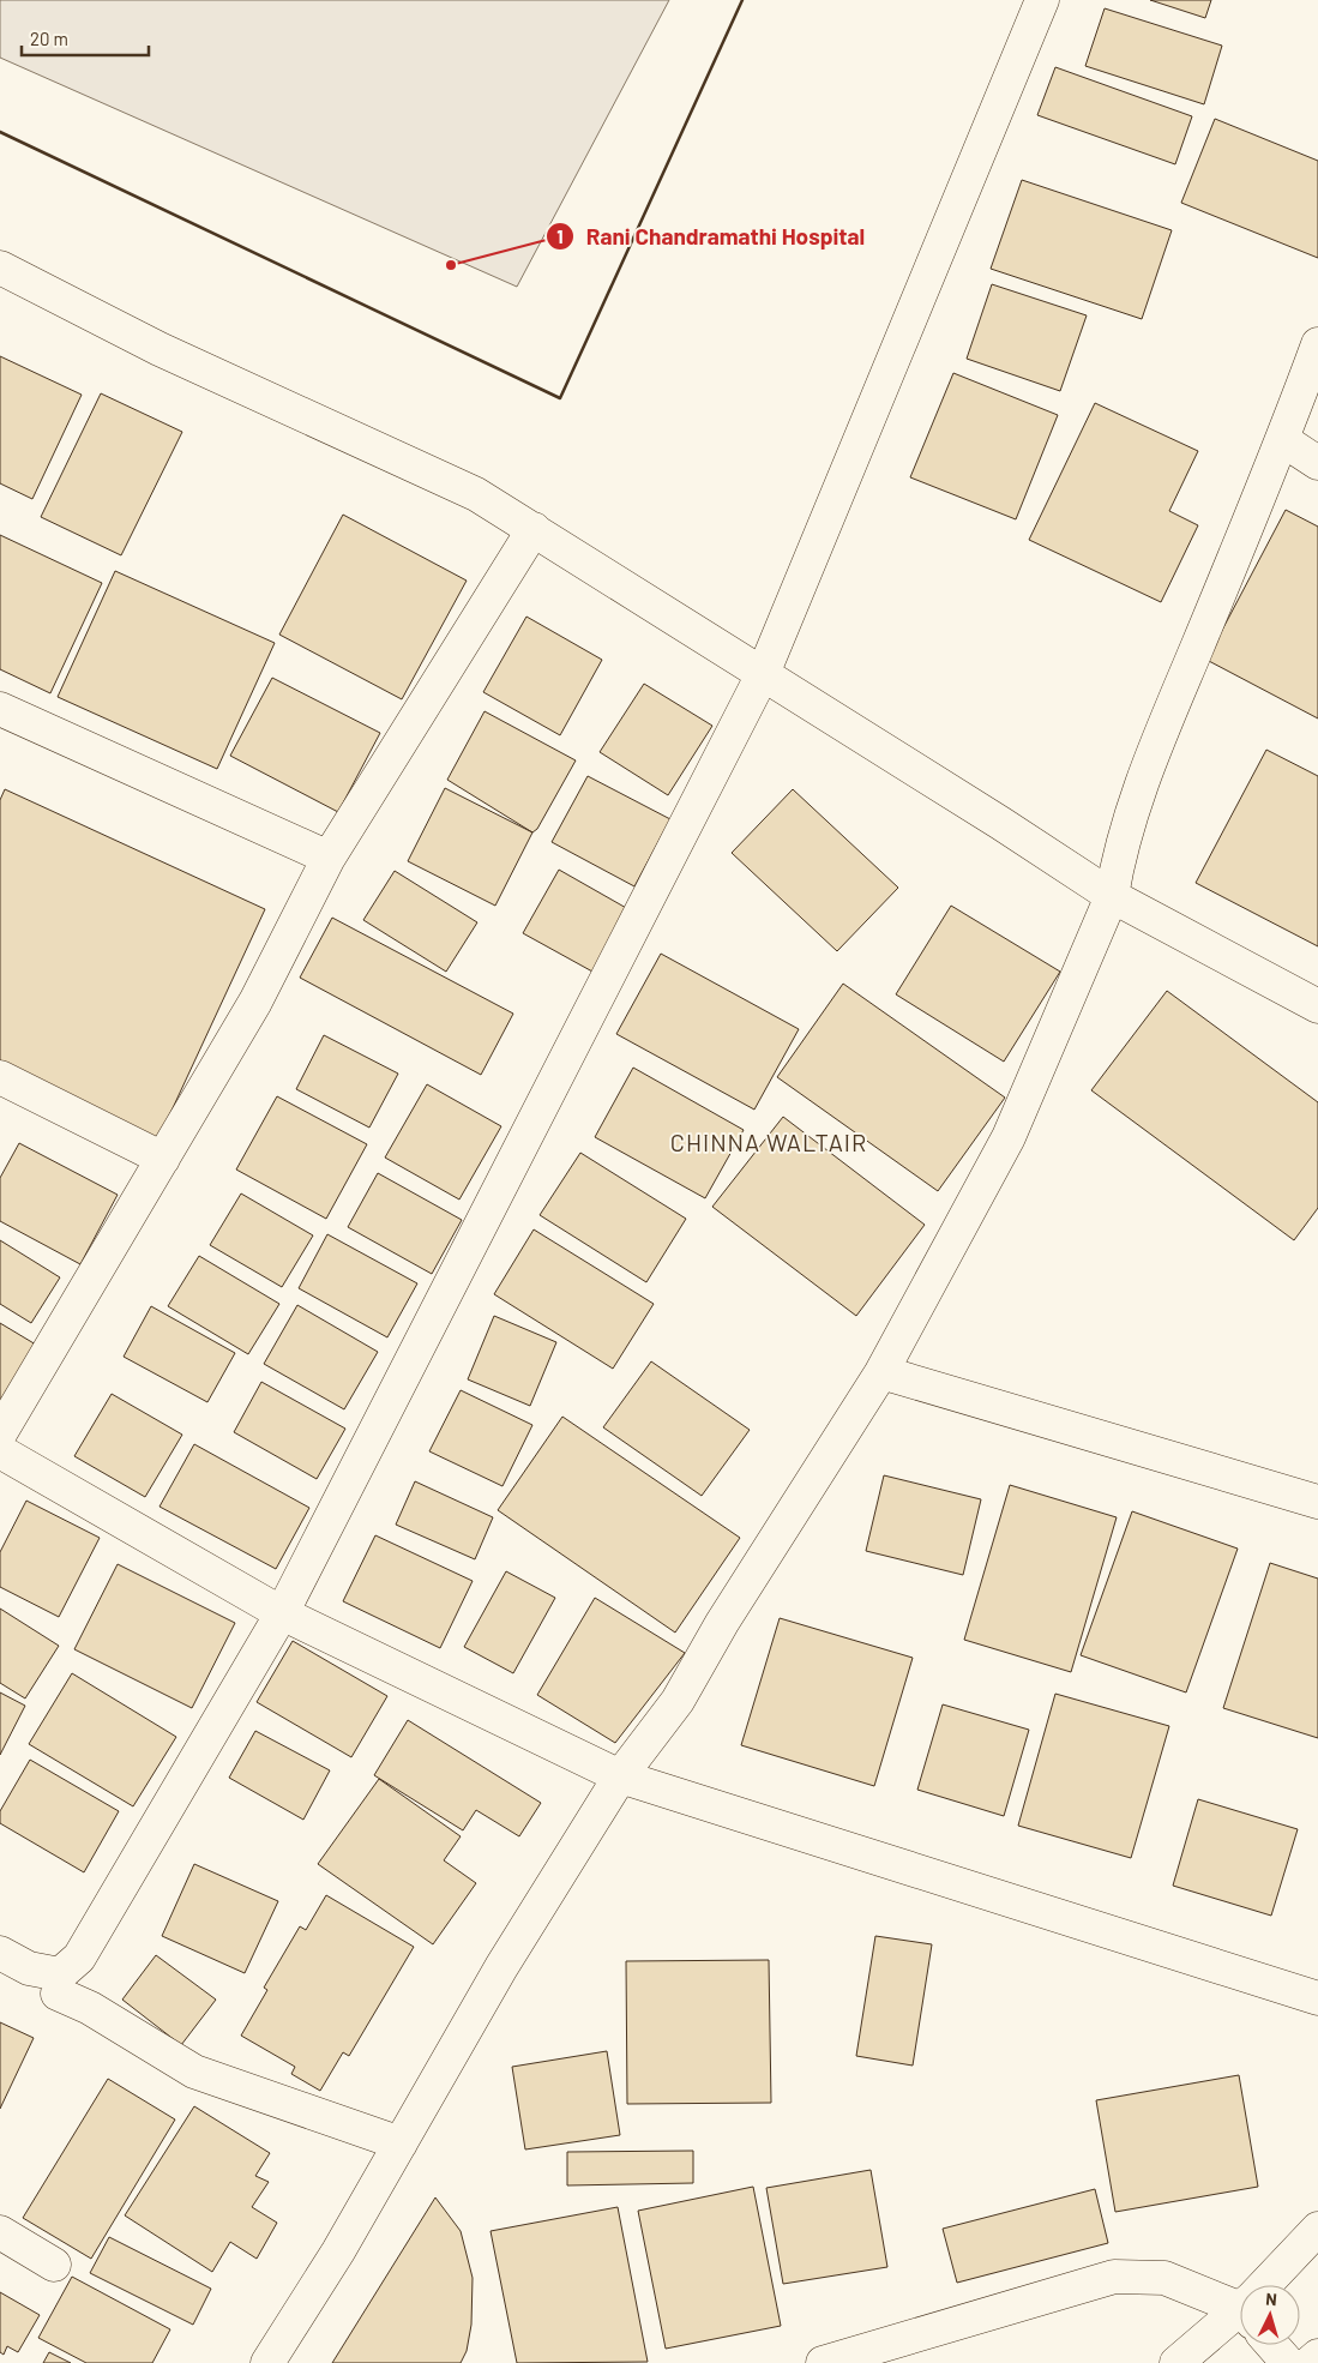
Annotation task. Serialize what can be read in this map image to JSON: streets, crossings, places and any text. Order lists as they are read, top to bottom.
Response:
{
  "districts": ["CHINNA WALTAIR"],
  "places": ["Rani Chandramathi Hospital"],
  "scale_bar": "20 m",
  "north": "top"
}
